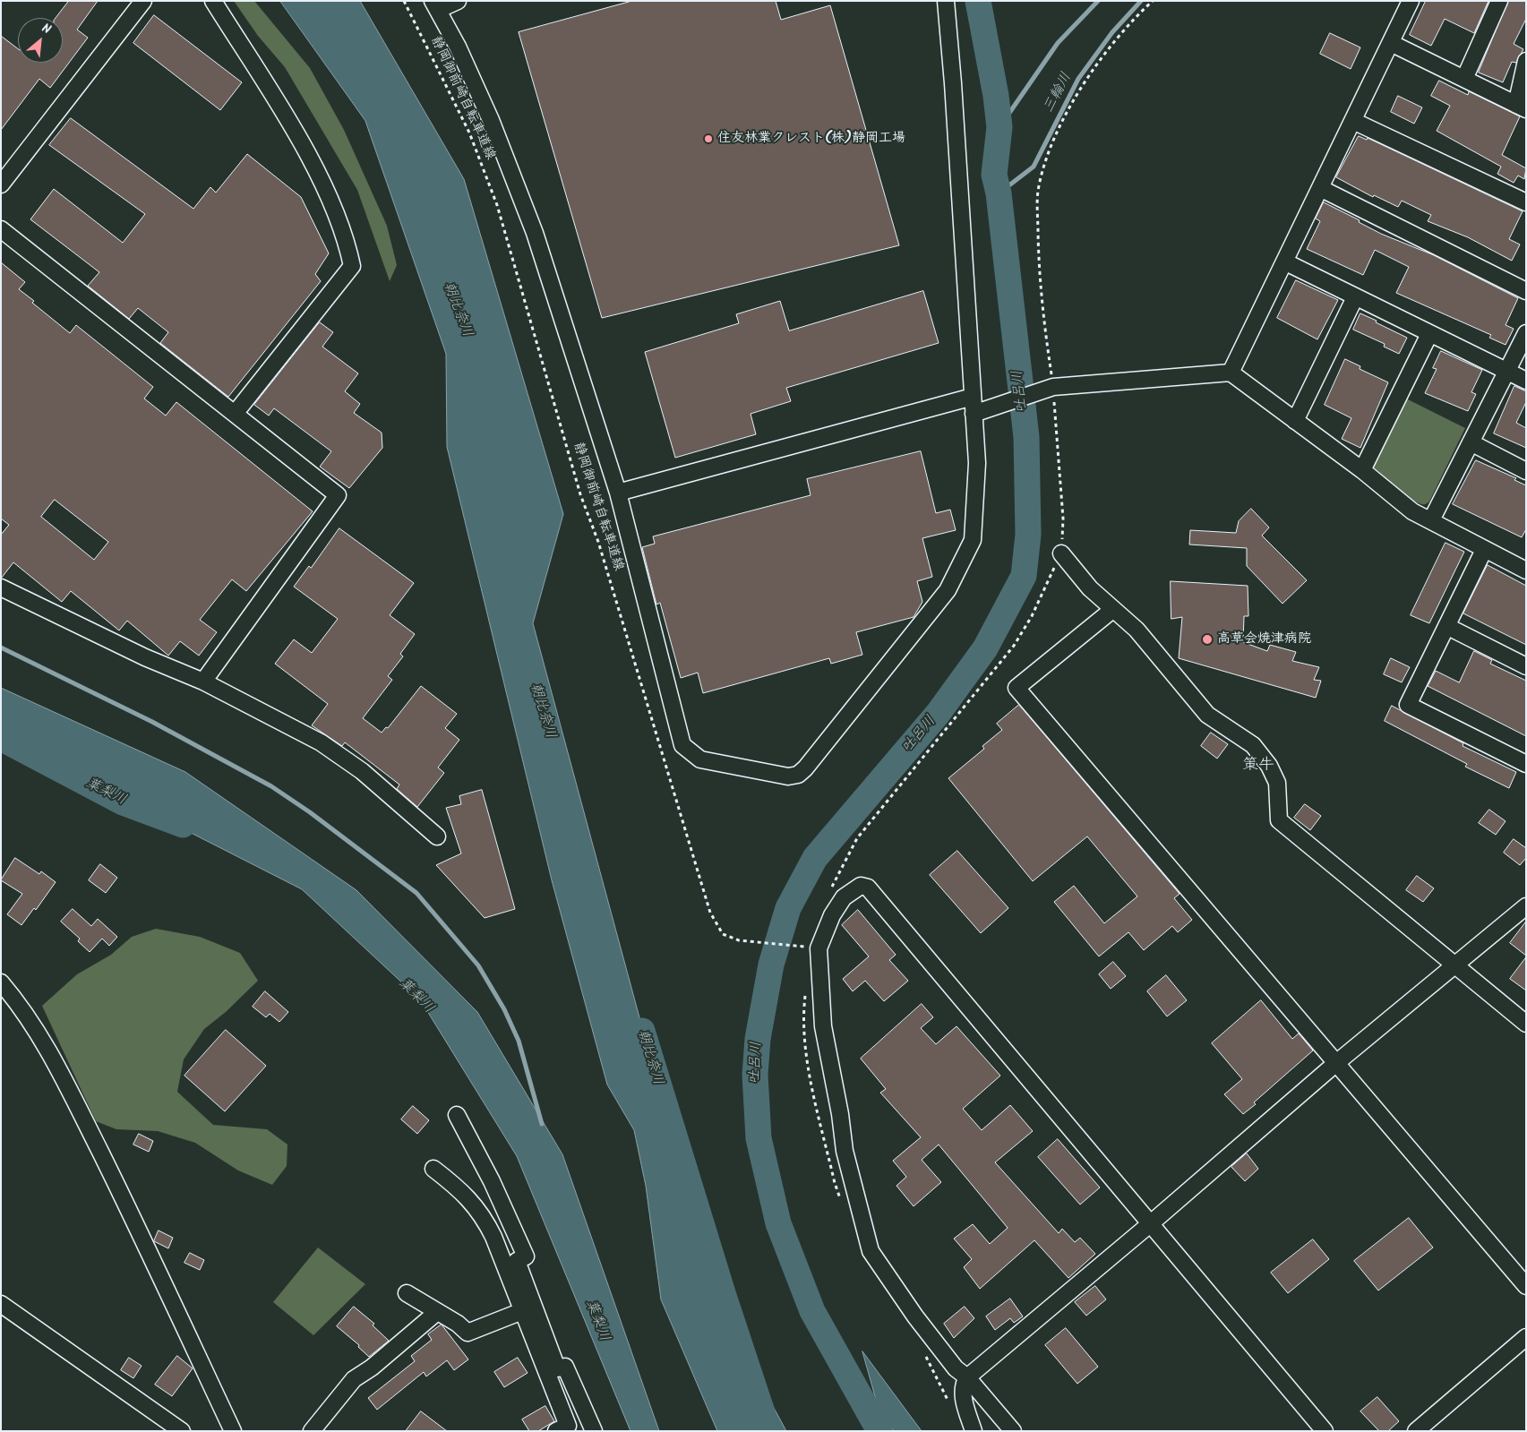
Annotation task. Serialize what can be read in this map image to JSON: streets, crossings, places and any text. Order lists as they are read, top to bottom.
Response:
{
  "streets": {
    "path": ["静岡御前崎自転車道線"]
  },
  "districts": ["策牛"],
  "water": [
    "三輪川",
    "朝比奈川",
    "吐呂川",
    "葉梨川"
  ],
  "places": ["住友林業クレスト(株)静岡工場", "高草会焼津病院"],
  "north": "top right"
}
